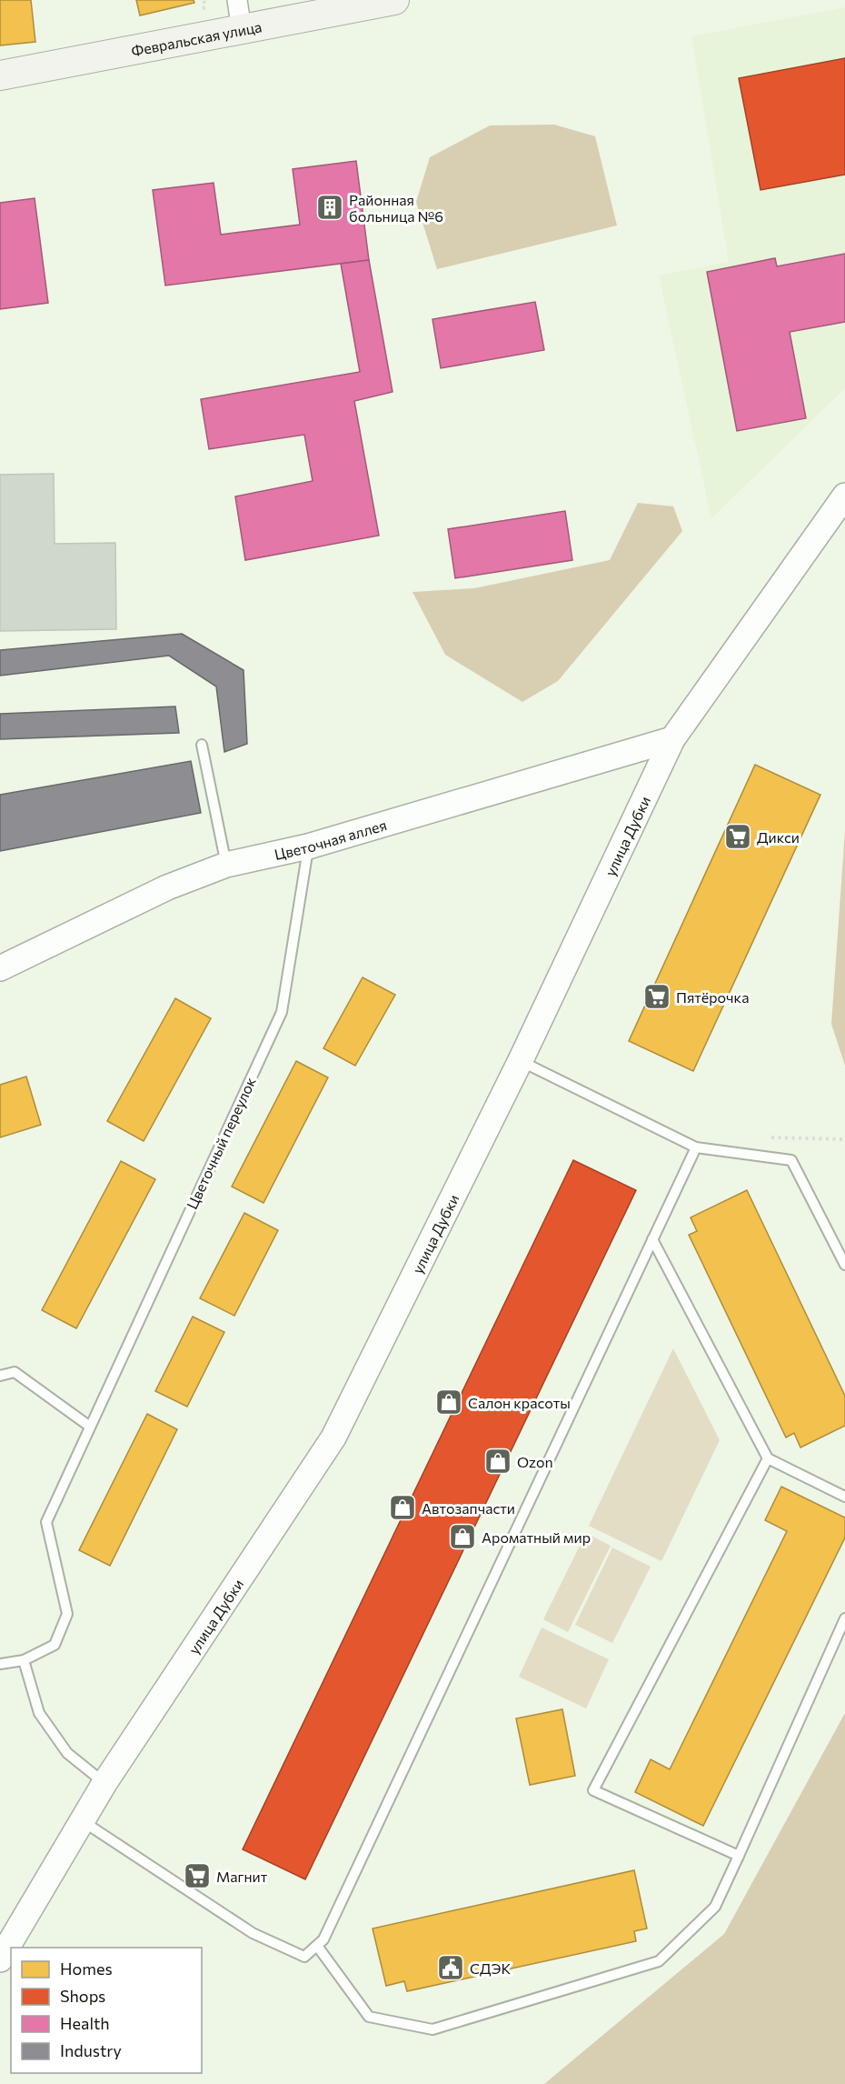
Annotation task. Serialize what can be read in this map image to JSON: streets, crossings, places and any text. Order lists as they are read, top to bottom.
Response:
{
  "streets": {
    "main road": ["Февральская улица"],
    "street": ["улица Дубки", "Цветочная аллея"],
    "lane": ["Цветочный переулок"]
  },
  "crossings": [
    ["улица Дубки", "Цветочная аллея"],
    ["Цветочная аллея", "Цветочный переулок"]
  ],
  "places": {
    "building": ["Районная больница №6"],
    "supermarket": ["Дикси", "Пятёрочка", "Магнит"],
    "shop": [
      "Салон красоты",
      "Ozon",
      "Автозапчасти",
      "Ароматный мир"
    ],
    "public building": ["СДЭК"]
  },
  "legend": [
    "Homes",
    "Shops",
    "Health",
    "Industry"
  ]
}
